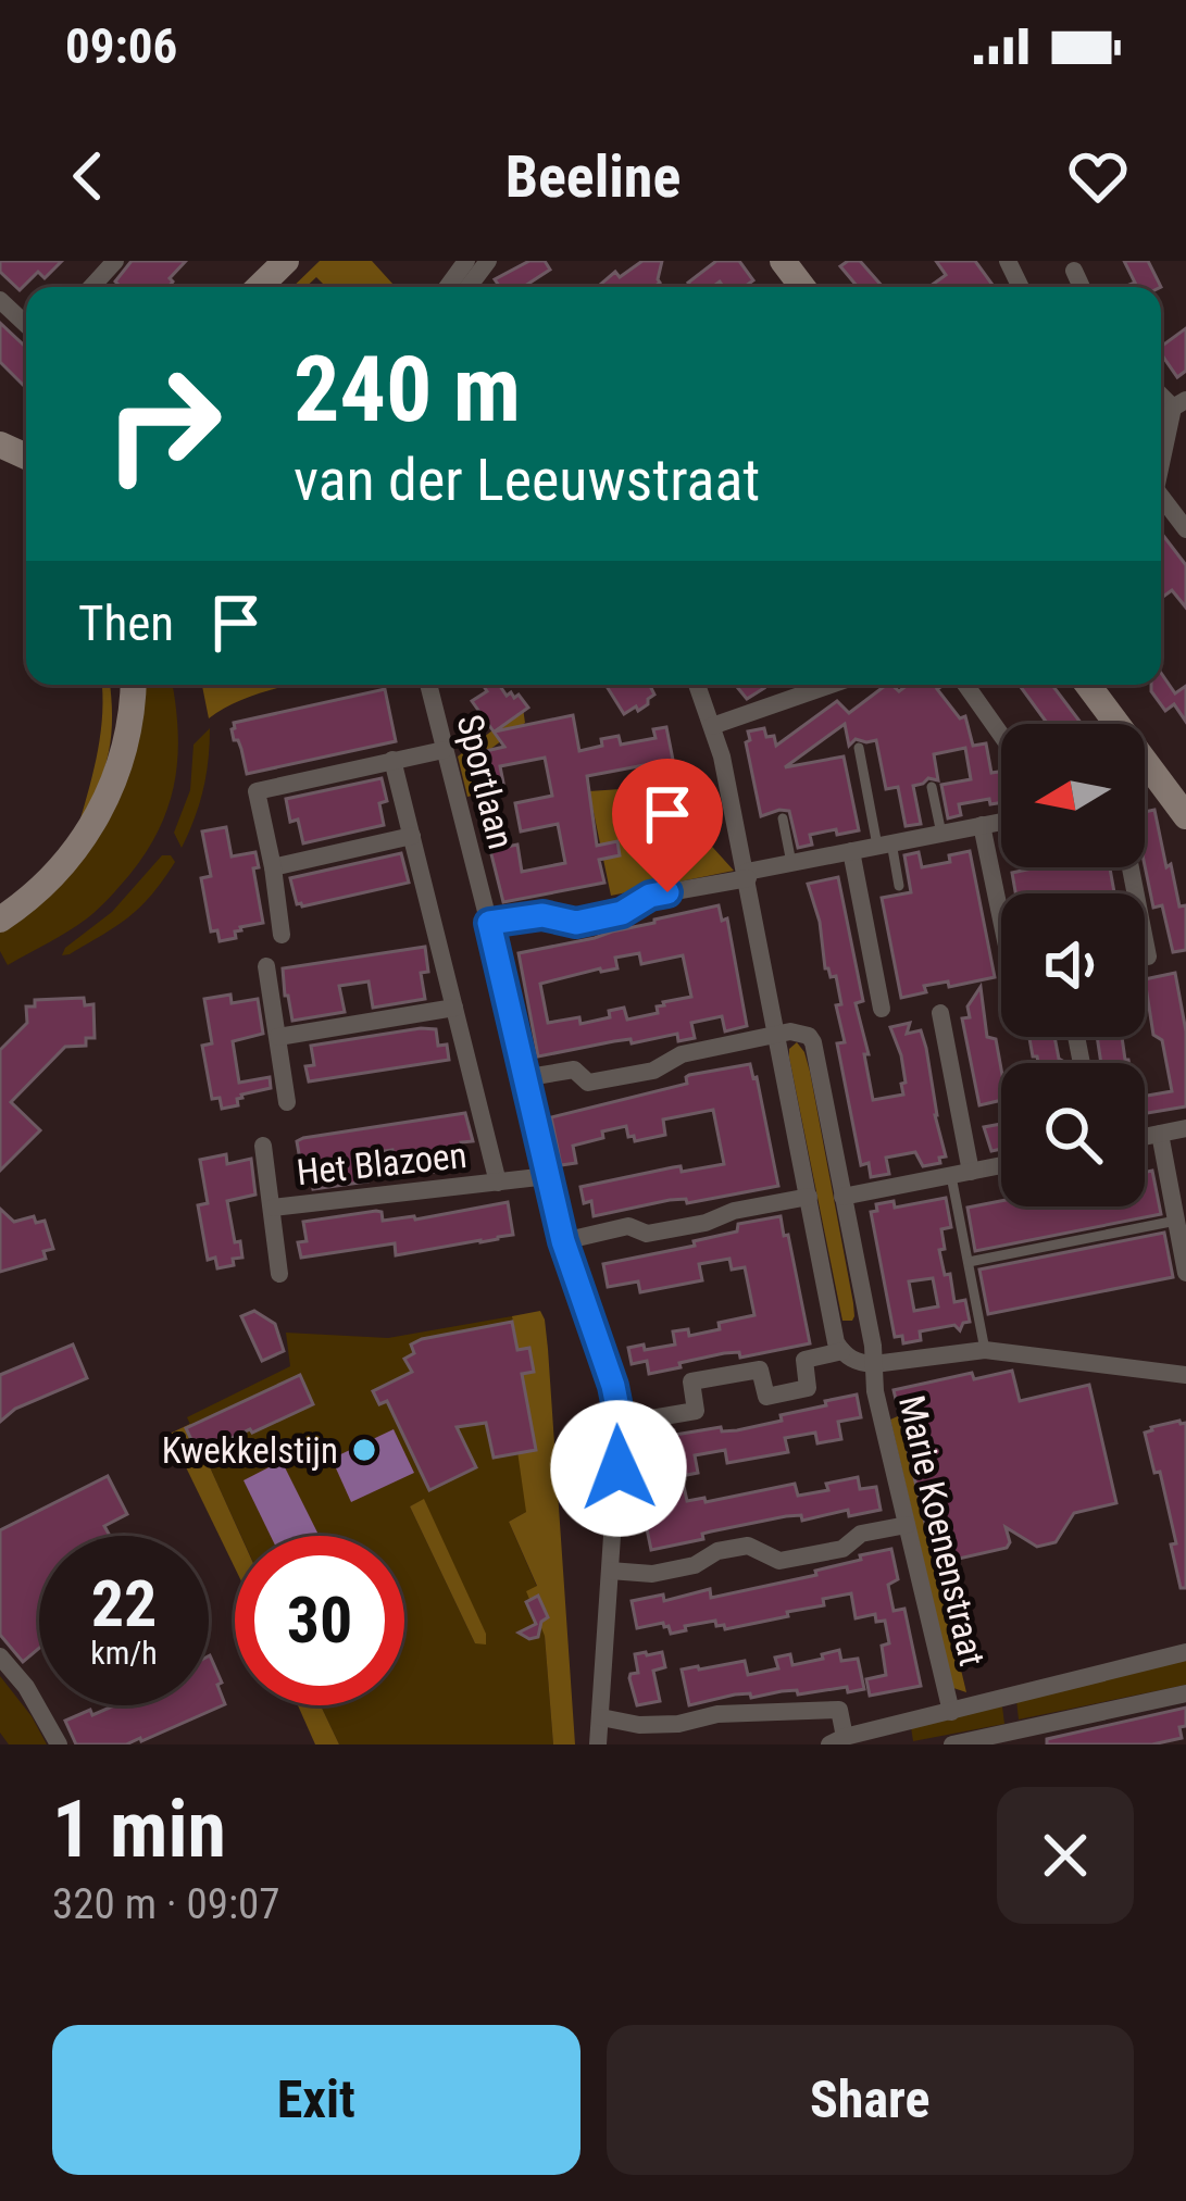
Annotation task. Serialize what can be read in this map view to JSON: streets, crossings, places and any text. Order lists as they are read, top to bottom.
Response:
{
  "streets": {
    "street": ["Sportlaan", "Het Blazoen", "Marie Koenenstraat"]
  },
  "crossings": [
    ["Sportlaan", "Het Blazoen"]
  ],
  "places": ["Kwekkelstijn"],
  "north": "left",
  "page": {
    "status": "09:06",
    "header": "Beeline",
    "turn": ["240 m", "van der Leeuwstraat"],
    "then": "Then",
    "speed": "22 km/h",
    "limit": "30",
    "heading": ["1 min", "320 m · 09:07"],
    "buttons": ["Exit", "Share"]
  }
}
